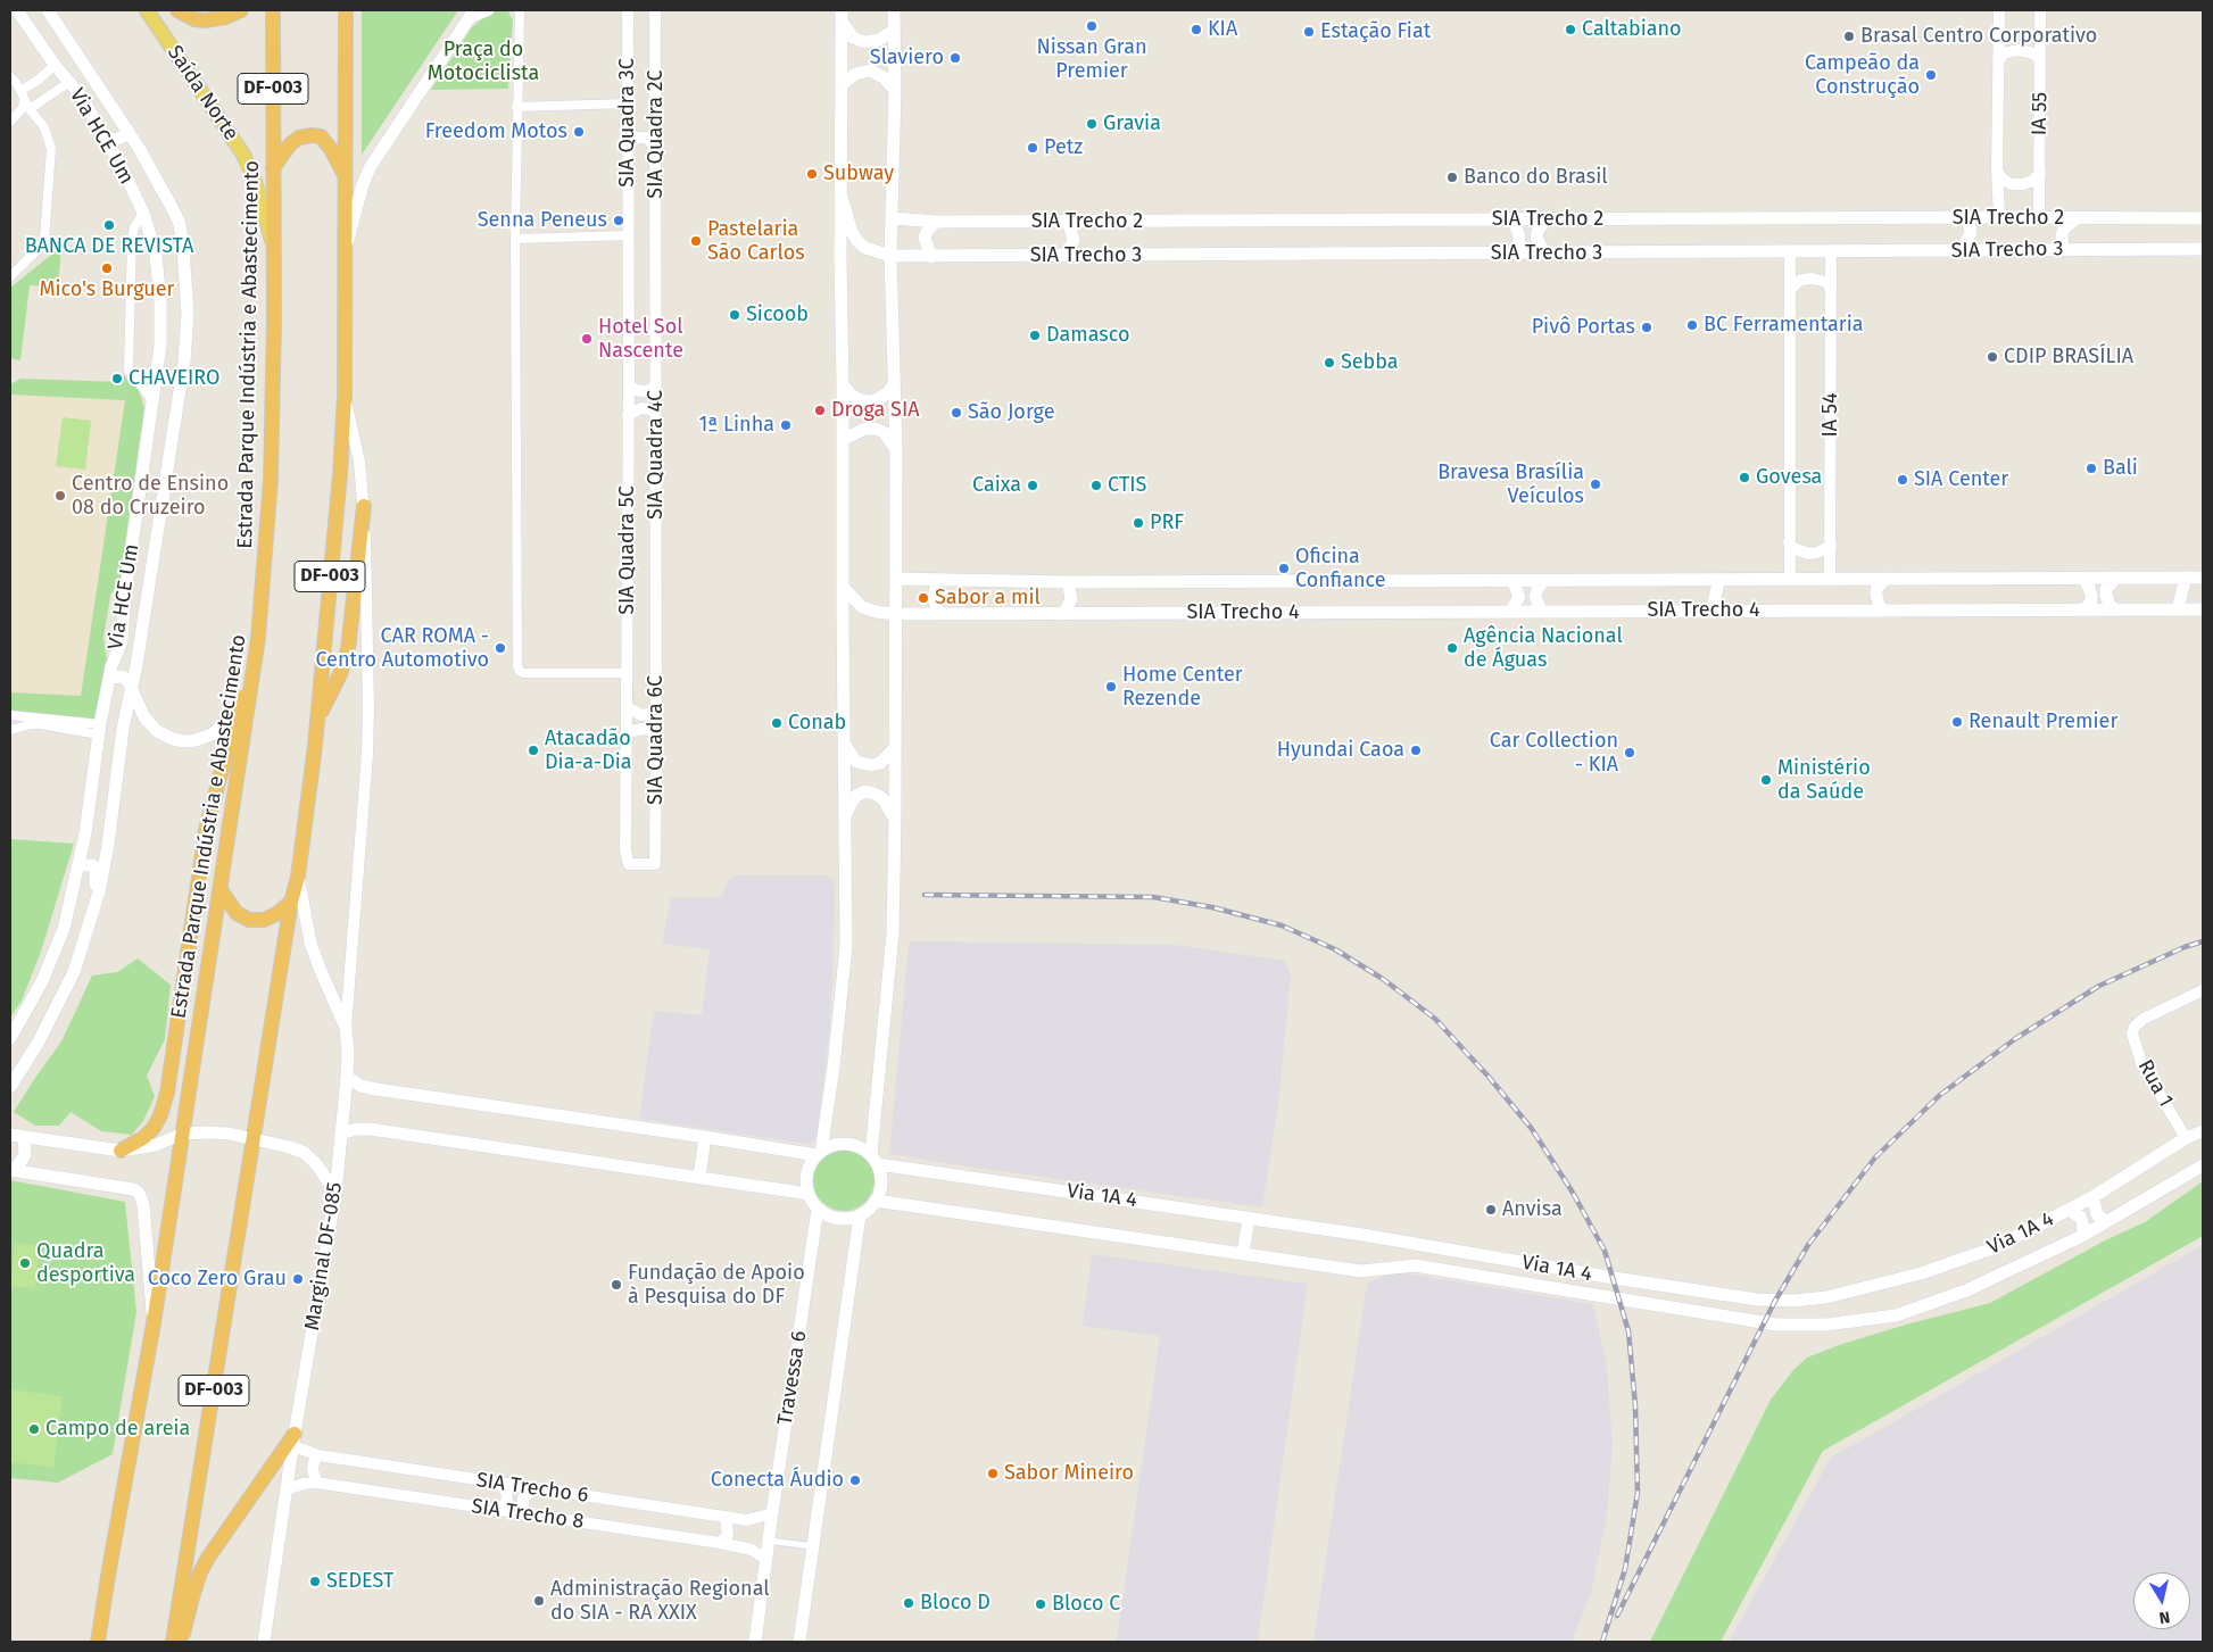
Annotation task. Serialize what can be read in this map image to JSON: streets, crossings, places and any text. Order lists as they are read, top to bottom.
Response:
{
  "streets": {
    "highway": ["DF-003", "Estrada Parque Indústria e Abastecimento"],
    "main road": [
      "Saída Norte",
      "Via HCE Um",
      "SIA Trecho 2",
      "SIA Trecho 3",
      "SIA Trecho 4",
      "Via 1A 4",
      "Marginal DF-085",
      "Travessa 6"
    ],
    "street": [
      "IA 55",
      "SIA Quadra 3C",
      "SIA Quadra 2C",
      "IA 54",
      "SIA Quadra 4C",
      "SIA Quadra 5C",
      "SIA Quadra 6C",
      "Rua 1",
      "SIA Trecho 6",
      "SIA Trecho 8"
    ]
  },
  "crossings": [
    ["DF-003", "Marginal DF-085"],
    ["Saída Norte", "Estrada Parque Indústria e Abastecimento"],
    ["IA 55", "SIA Trecho 2"],
    ["SIA Quadra 3C", "SIA Quadra 5C"],
    ["SIA Quadra 2C", "SIA Quadra 4C"],
    ["SIA Trecho 3", "IA 54"],
    ["SIA Quadra 4C", "SIA Quadra 6C"],
    ["SIA Quadra 5C", "SIA Quadra 6C"],
    ["Rua 1", "Via 1A 4"],
    ["Via 1A 4", "Travessa 6"],
    ["Marginal DF-085", "SIA Trecho 6"],
    ["Marginal DF-085", "SIA Trecho 8"],
    ["Travessa 6", "SIA Trecho 6"],
    ["Travessa 6", "SIA Trecho 8"]
  ],
  "parks": ["Praça do Motociclista"],
  "places": [
    "Nissan Gran Premier",
    "KIA",
    "Caltabiano",
    "Estação Fiat",
    "Brasal Centro Corporativo",
    "Slaviero",
    "Campeão da Construção",
    "Gravia",
    "Freedom Motos",
    "Petz",
    "Subway",
    "Banco do Brasil",
    "Senna Peneus",
    "BANCA DE REVISTA",
    "Pastelaria São Carlos",
    "Mico's Burguer",
    "Sicoob",
    "BC Ferramentaria",
    "Pivô Portas",
    "Damasco",
    "Hotel Sol Nascente",
    "CDIP BRASÍLIA",
    "Sebba",
    "CHAVEIRO",
    "Droga SIA",
    "São Jorge",
    "1ª Linha",
    "Bali",
    "Govesa",
    "SIA Center",
    "Bravesa Brasília Veículos",
    "Caixa",
    "CTIS",
    "Centro de Ensino 08 do Cruzeiro",
    "PRF",
    "Oficina Confiance",
    "Sabor a mil",
    "CAR ROMA - Centro Automotivo",
    "Agência Nacional de Águas",
    "Home Center Rezende",
    "Renault Premier",
    "Conab",
    "Atacadão Dia-a-Dia",
    "Hyundai Caoa",
    "Car Collection - KIA",
    "Ministério da Saúde",
    "Anvisa",
    "Quadra desportiva",
    "Coco Zero Grau",
    "Fundação de Apoio à Pesquisa do DF",
    "Campo de areia",
    "Sabor Mineiro",
    "Conecta Áudio",
    "SEDEST",
    "Administração Regional do SIA - RA XXIX",
    "Bloco D",
    "Bloco C"
  ],
  "north": "bottom"
}
